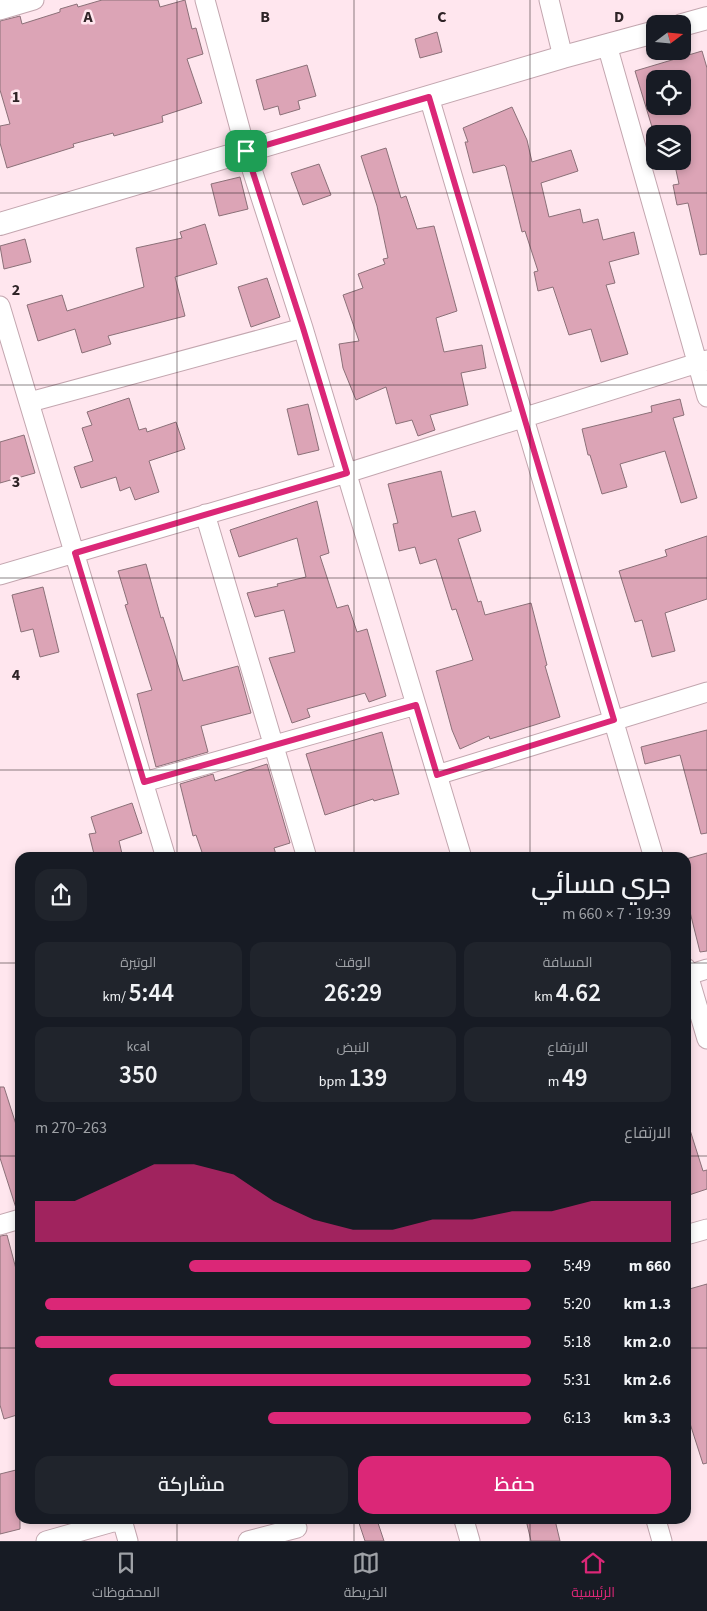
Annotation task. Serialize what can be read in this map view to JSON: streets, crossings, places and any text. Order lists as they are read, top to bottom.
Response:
{
  "north": "right",
  "page": {
    "heading": ["جري مسائي", "19:39 · 7 × 660 m"],
    "stats": [
      ["المسافة", "4.62 km"],
      ["الوقت", "26:29"],
      ["الوتيرة", "5:44 /km"],
      ["الارتفاع", "49 m"],
      ["النبض", "139 bpm"],
      ["kcal", "350"]
    ],
    "chart": ["الارتفاع", "263–270 m"],
    "list": [
      {
        "name": "660 m",
        "note": "5:49"
      },
      {
        "name": "1.3 km",
        "note": "5:20"
      },
      {
        "name": "2.0 km",
        "note": "5:18"
      },
      {
        "name": "2.6 km",
        "note": "5:31"
      },
      {
        "name": "3.3 km",
        "note": "6:13"
      }
    ],
    "buttons": ["حفظ", "مشاركة"],
    "tabs": ["الرئيسية", "الخريطة", "المحفوظات"]
  },
  "grid": {
    "columns": [
      "A",
      "B",
      "C",
      "D"
    ],
    "rows": [
      "1",
      "2",
      "3",
      "4"
    ]
  }
}
